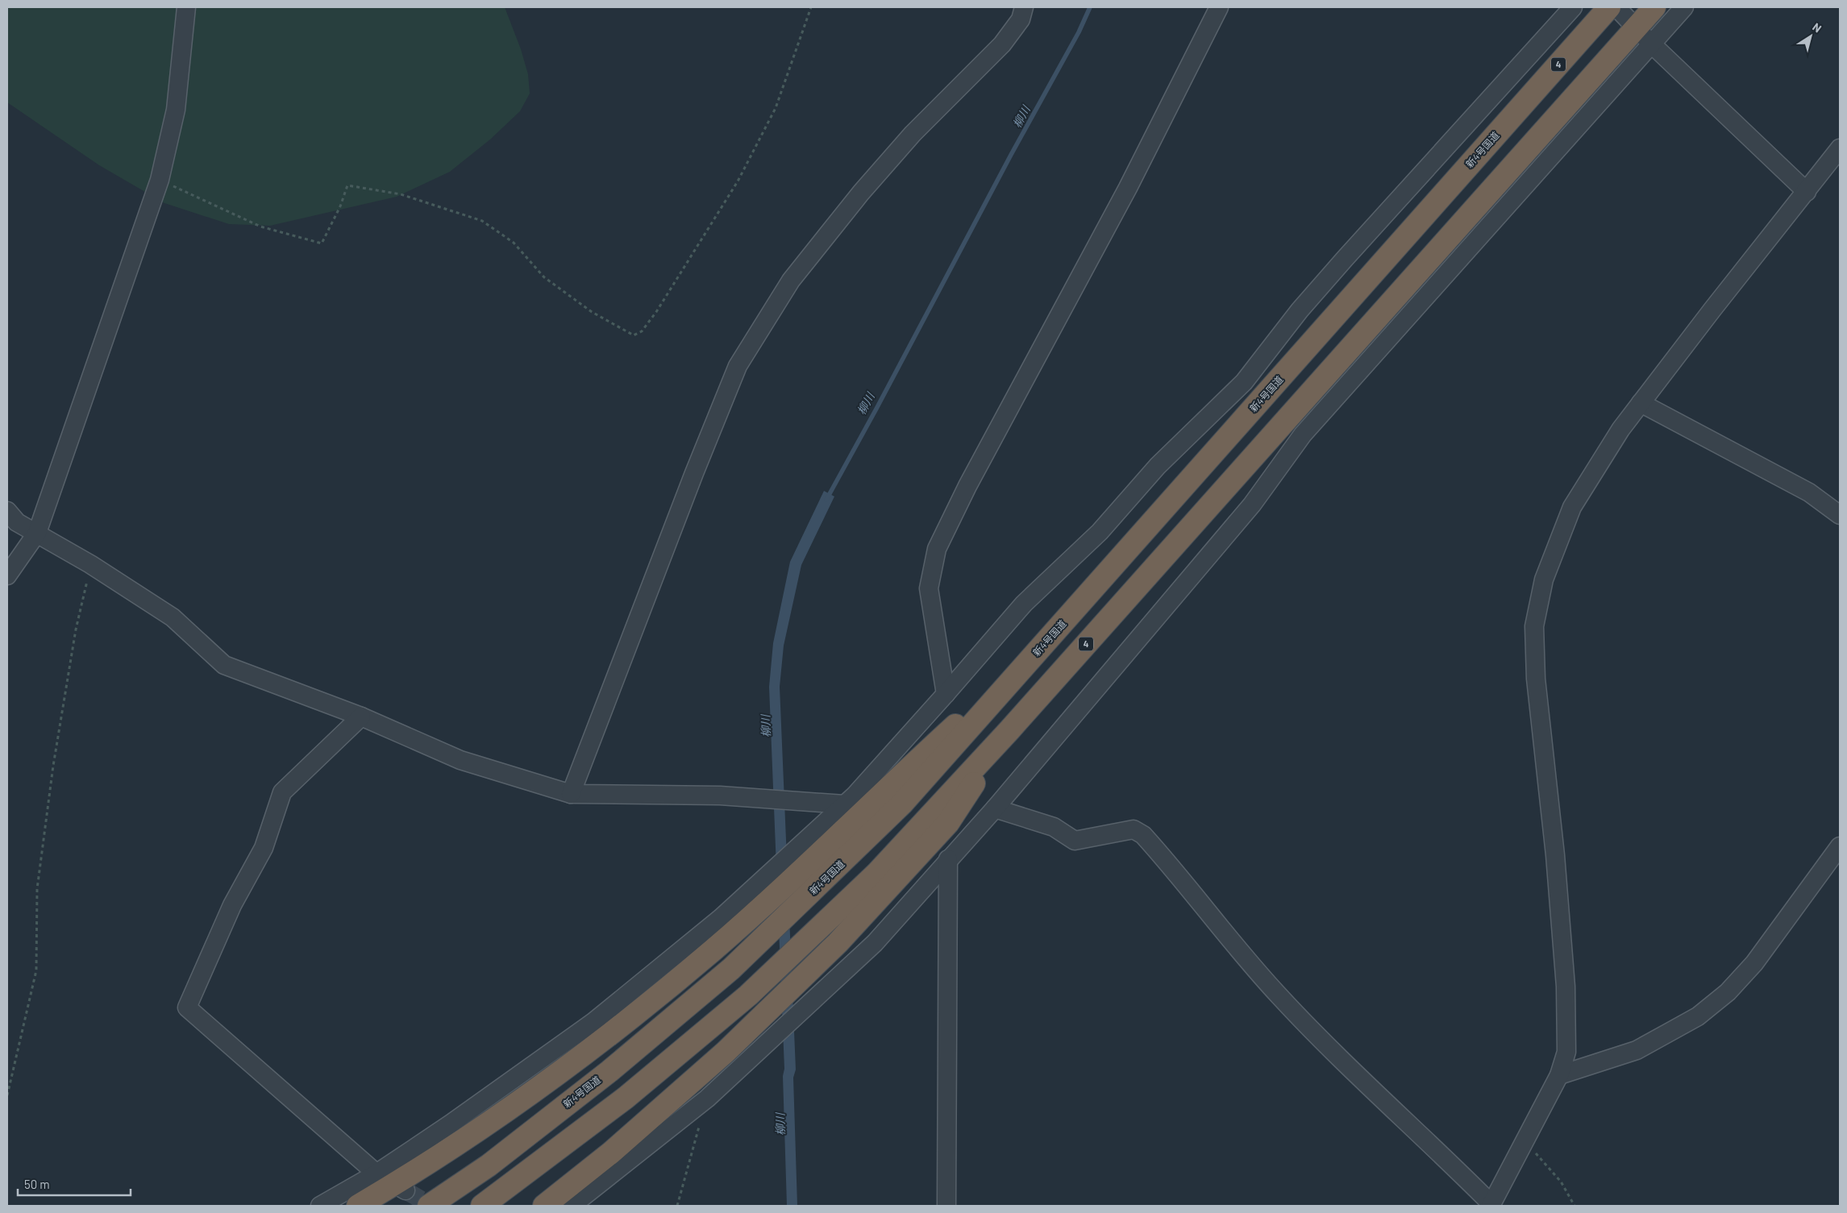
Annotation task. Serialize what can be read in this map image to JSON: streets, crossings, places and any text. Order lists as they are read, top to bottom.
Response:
{
  "streets": {
    "highway": ["4", "新4号国道"]
  },
  "water": ["柳川"],
  "scale_bar": "50 m",
  "north": "top right"
}
